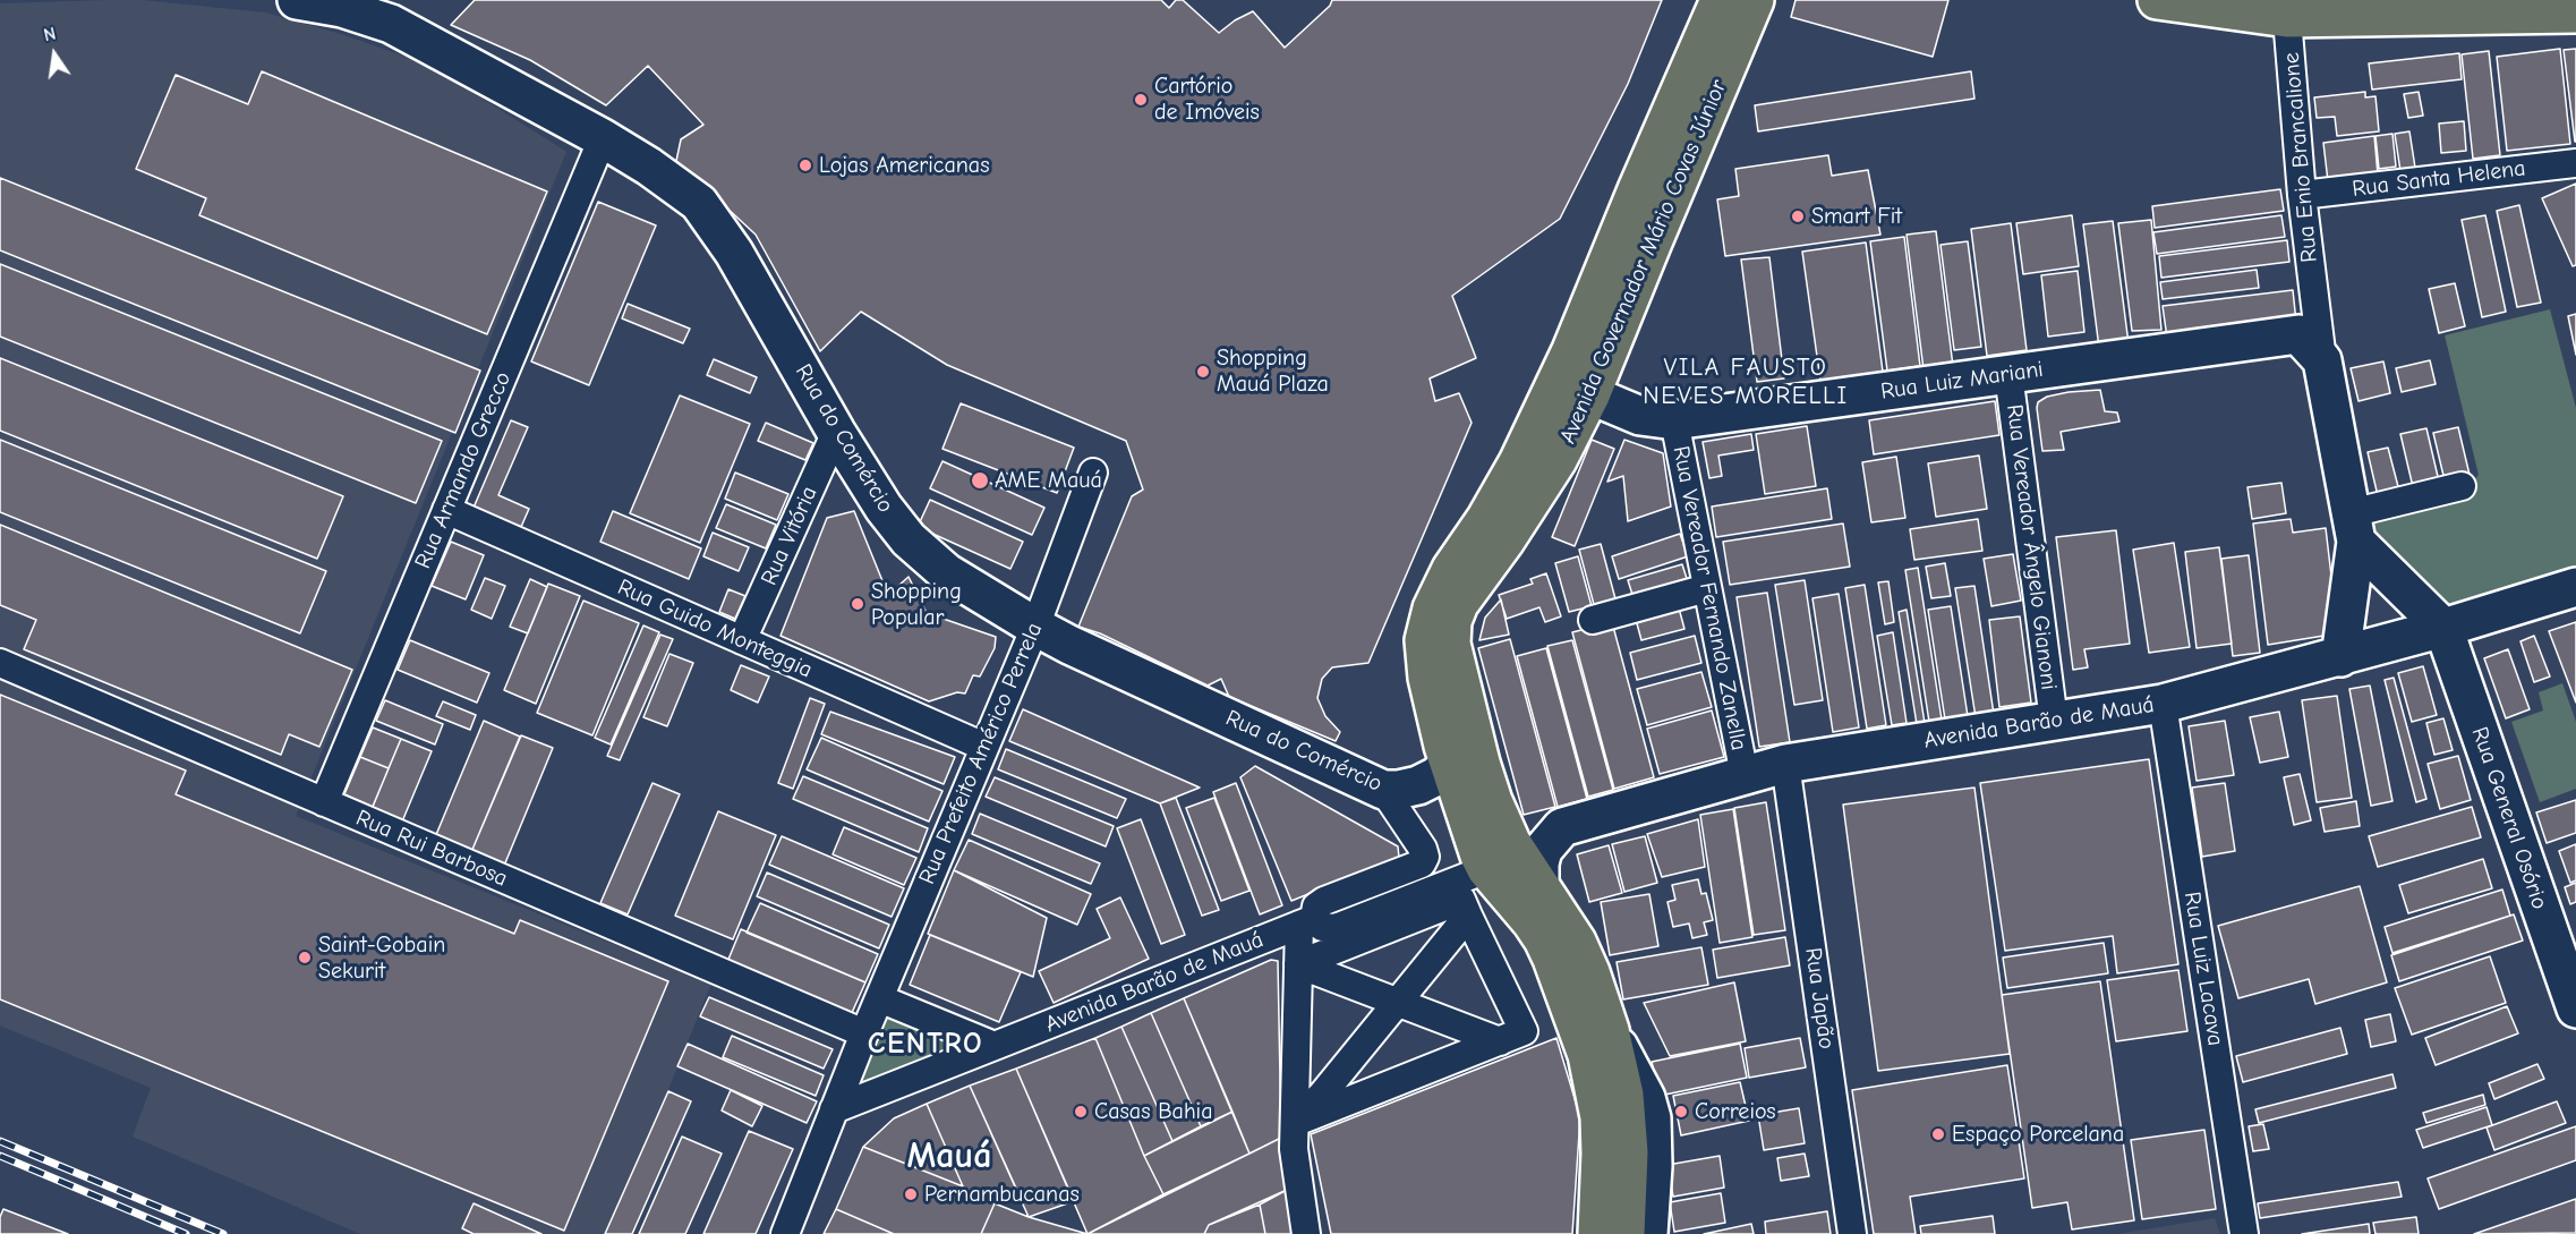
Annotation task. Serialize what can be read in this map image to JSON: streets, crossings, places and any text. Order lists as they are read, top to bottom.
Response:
{
  "streets": {
    "main road": [
      "Avenida Governador Mário Covas Júnior",
      "Rua Luiz Mariani",
      "Rua do Comércio",
      "Avenida Barão de Mauá",
      "Rua General Osório"
    ],
    "street": [
      "Rua Enio Brancalione",
      "Rua Santa Helena",
      "Rua Armando Grecco",
      "Rua Vitória",
      "Rua Vereador Ângelo Gianoni",
      "Rua Vereador Fernando Zanella",
      "Rua Guido Monteggia",
      "Rua Prefeito Américo Perrela",
      "Rua Rui Barbosa",
      "Rua Luiz Lacava",
      "Rua Japão"
    ]
  },
  "crossings": [
    ["Rua Enio Brancalione", "Rua Santa Helena"],
    ["Rua Enio Brancalione", "Rua Luiz Mariani"],
    ["Avenida Governador Mário Covas Júnior", "Rua Luiz Mariani"],
    ["Avenida Governador Mário Covas Júnior", "Rua do Comércio"],
    ["Avenida Governador Mário Covas Júnior", "Avenida Barão de Mauá"],
    ["Rua Luiz Mariani", "Rua Vereador Ângelo Gianoni"],
    ["Rua Luiz Mariani", "Rua Vereador Fernando Zanella"],
    ["Rua do Comércio", "Rua Armando Grecco"],
    ["Rua do Comércio", "Rua Vitória"],
    ["Rua do Comércio", "Avenida Barão de Mauá"],
    ["Rua do Comércio", "Rua Prefeito Américo Perrela"],
    ["Rua Armando Grecco", "Rua Guido Monteggia"],
    ["Rua Armando Grecco", "Rua Rui Barbosa"],
    ["Rua Vitória", "Rua Guido Monteggia"],
    ["Rua Vereador Ângelo Gianoni", "Avenida Barão de Mauá"],
    ["Rua Vereador Fernando Zanella", "Avenida Barão de Mauá"],
    ["Rua Guido Monteggia", "Rua Prefeito Américo Perrela"],
    ["Avenida Barão de Mauá", "Rua Prefeito Américo Perrela"],
    ["Avenida Barão de Mauá", "Rua General Osório"],
    ["Avenida Barão de Mauá", "Rua Luiz Lacava"],
    ["Avenida Barão de Mauá", "Rua Japão"],
    ["Rua Prefeito Américo Perrela", "Rua Rui Barbosa"]
  ],
  "districts": ["VILA FAUSTO NEVES MORELLI", "CENTRO", "Mauá"],
  "places": [
    "Cartório de Imóveis",
    "Lojas Americanas",
    "Smart Fit",
    "Shopping Mauá Plaza",
    "AME Mauá",
    "Shopping Popular",
    "Saint-Gobain Sekurit",
    "Casas Bahia",
    "Correios",
    "Espaço Porcelana",
    "Pernambucanas"
  ],
  "north": "top"
}
